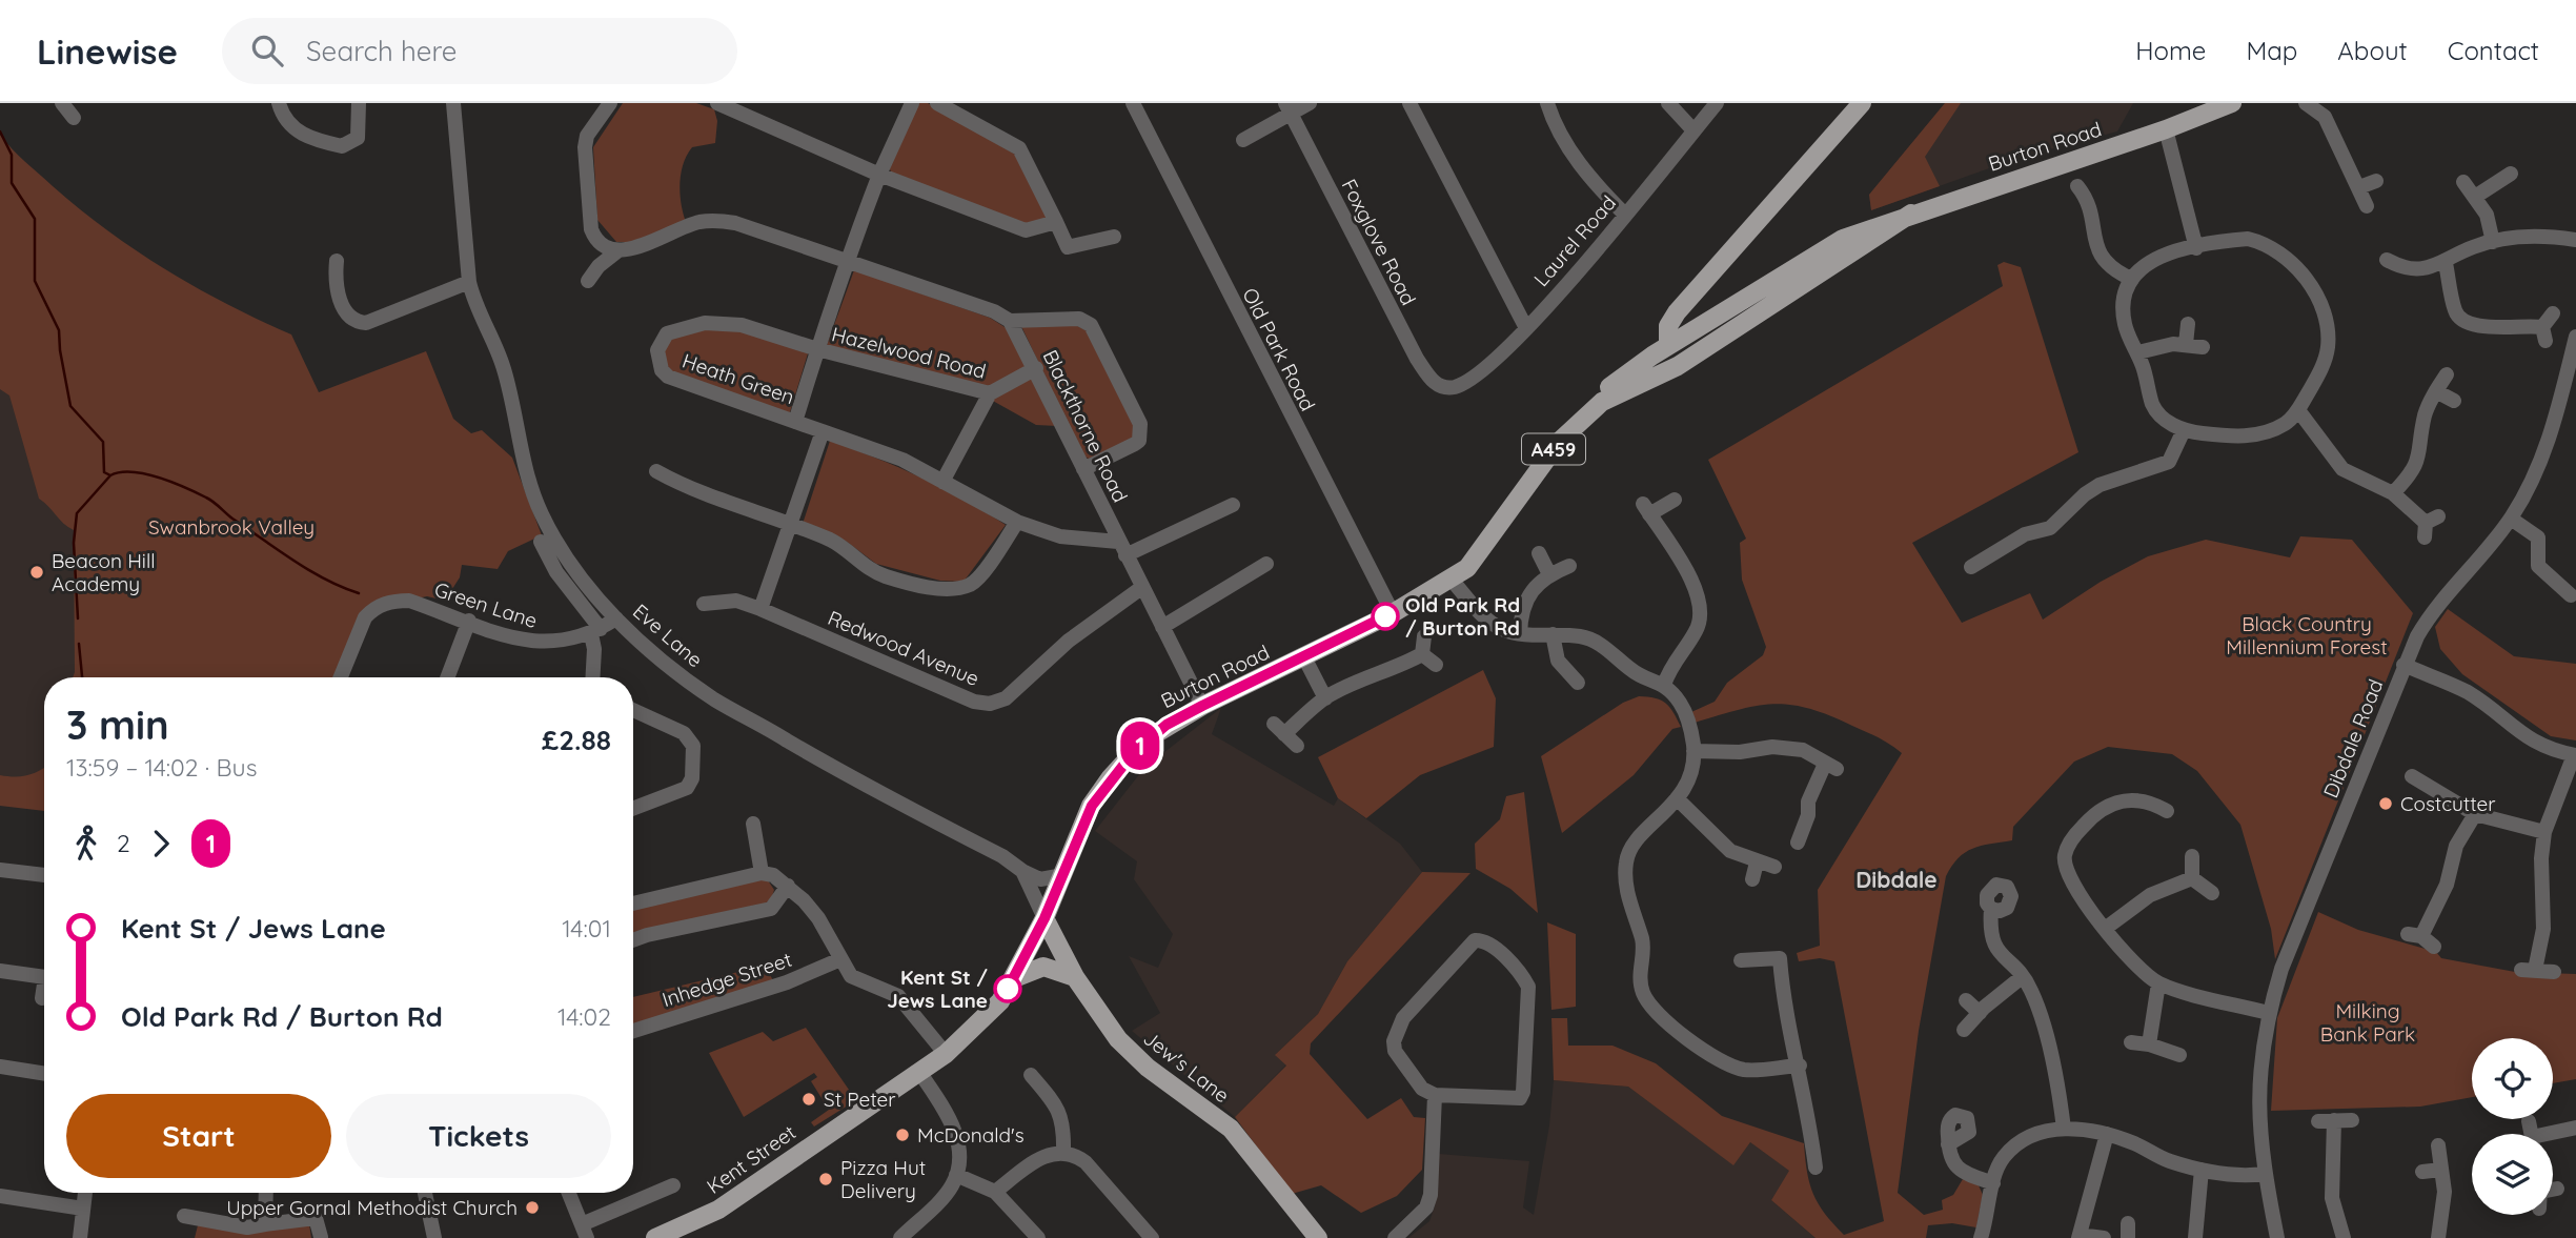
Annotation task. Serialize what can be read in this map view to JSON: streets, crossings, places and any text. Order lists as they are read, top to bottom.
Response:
{
  "streets": {
    "main road": [
      "Burton Road",
      "A459",
      "Jew's Lane",
      "Kent Street"
    ],
    "street": [
      "Laurel Road",
      "Foxglove Road",
      "Old Park Road",
      "Hazelwood Road",
      "Heath Green",
      "Blackthorne Road",
      "Green Lane",
      "Eve Lane",
      "Redwood Avenue",
      "Dibdale Road",
      "Inhedge Street"
    ]
  },
  "crossings": [
    ["Burton Road", "Old Park Road"],
    ["Burton Road", "Blackthorne Road"],
    ["Burton Road", "A459"],
    ["Burton Road", "Eve Lane"],
    ["Burton Road", "Jew's Lane"],
    ["Burton Road", "Kent Street"],
    ["Laurel Road", "Foxglove Road"],
    ["Hazelwood Road", "Heath Green"],
    ["Blackthorne Road", "Redwood Avenue"],
    ["Green Lane", "Eve Lane"],
    ["Eve Lane", "Jew's Lane"],
    ["Eve Lane", "Kent Street"],
    ["Jew's Lane", "Kent Street"]
  ],
  "districts": ["Dibdale"],
  "parks": ["Swanbrook Valley", "Black Country Millennium Forest", "Milking Bank Park"],
  "places": [
    "Beacon Hill Academy",
    "Old Park Rd / Burton Rd",
    "Costcutter",
    "Kent St / Jews Lane",
    "St Peter",
    "McDonald's",
    "Pizza Hut Delivery",
    "Upper Gornal Methodist Church"
  ],
  "lines": ["bus line 1"],
  "page": {
    "header": "Linewise",
    "search": "Search here",
    "nav": [
      "Home",
      "Map",
      "About",
      "Contact"
    ],
    "on_map": "1",
    "heading": ["3 min", "13:59 – 14:02 · Bus", "£2.88"],
    "legs": ["2", "1"],
    "list": [
      {
        "name": "Kent St / Jews Lane",
        "value": "14:01"
      },
      {
        "name": "Old Park Rd / Burton Rd",
        "value": "14:02"
      }
    ],
    "buttons": ["Start", "Tickets"]
  }
}
